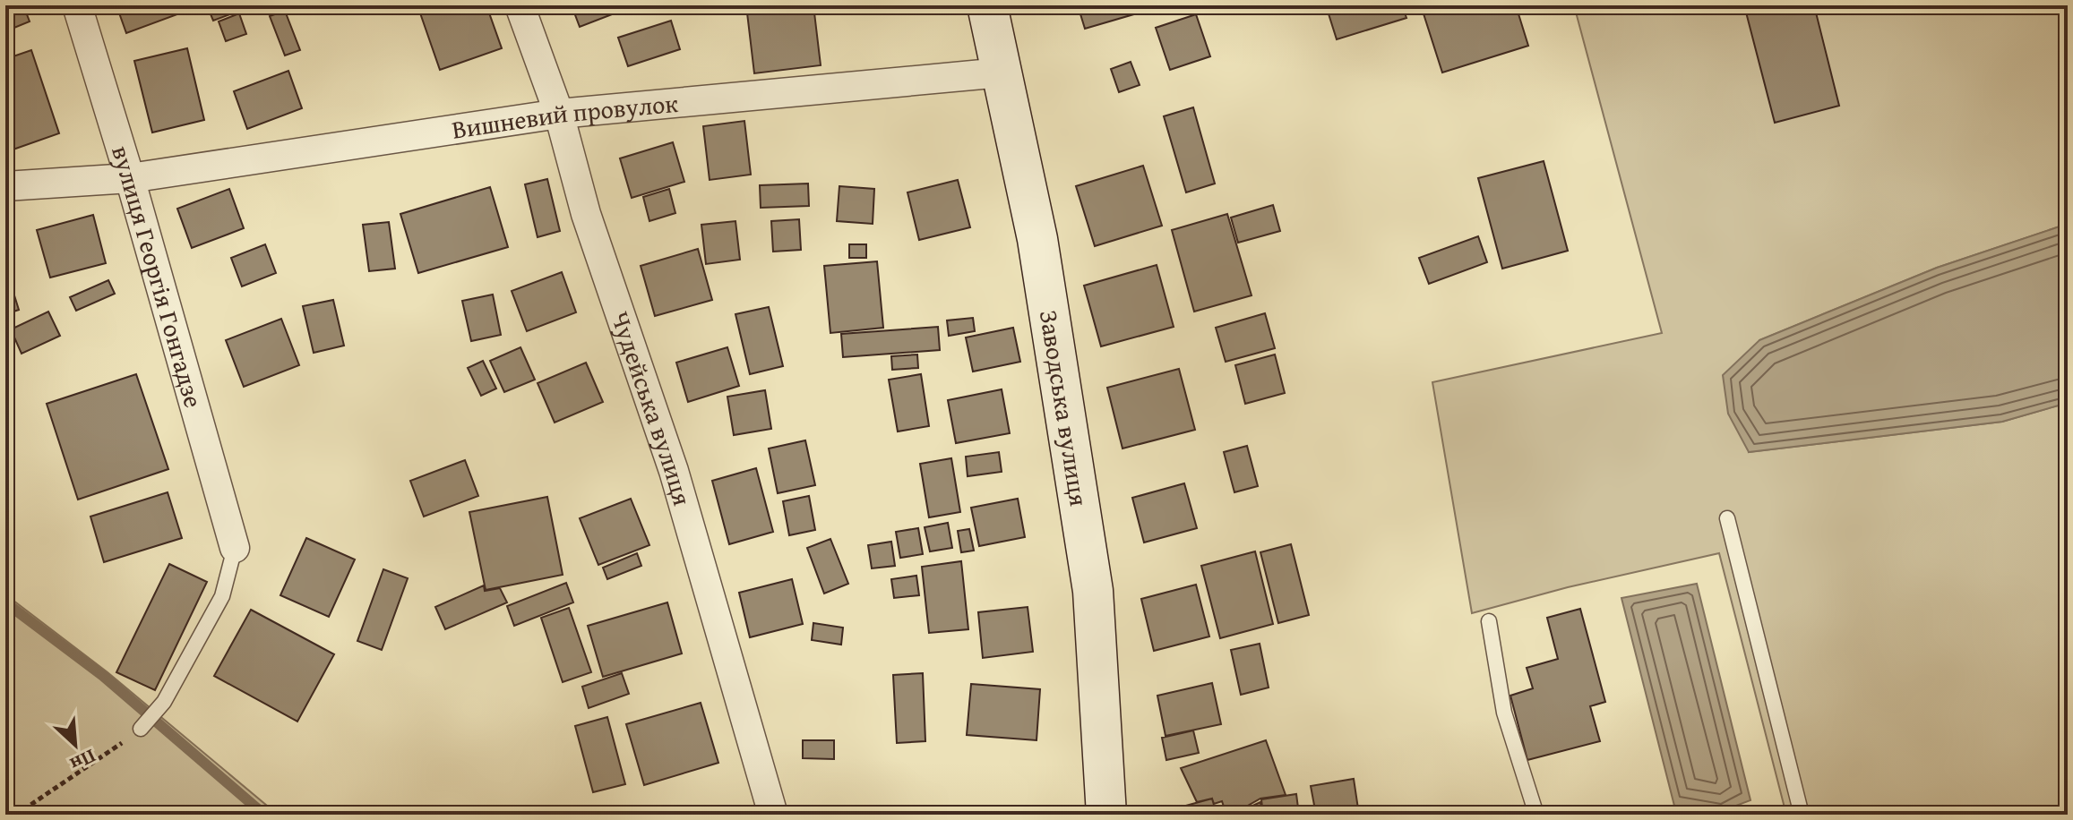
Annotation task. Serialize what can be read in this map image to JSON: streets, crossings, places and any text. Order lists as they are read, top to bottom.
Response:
{
  "streets": {
    "main road": ["Заводська вулиця"],
    "street": ["Вишневий провулок", "вулиця Георгія Гонгадзе", "Чудейська вулиця"]
  },
  "crossings": [
    ["Вишневий провулок", "вулиця Георгія Гонгадзе"],
    ["Вишневий провулок", "Заводська вулиця"],
    ["Вишневий провулок", "Чудейська вулиця"]
  ],
  "north": "bottom right"
}
